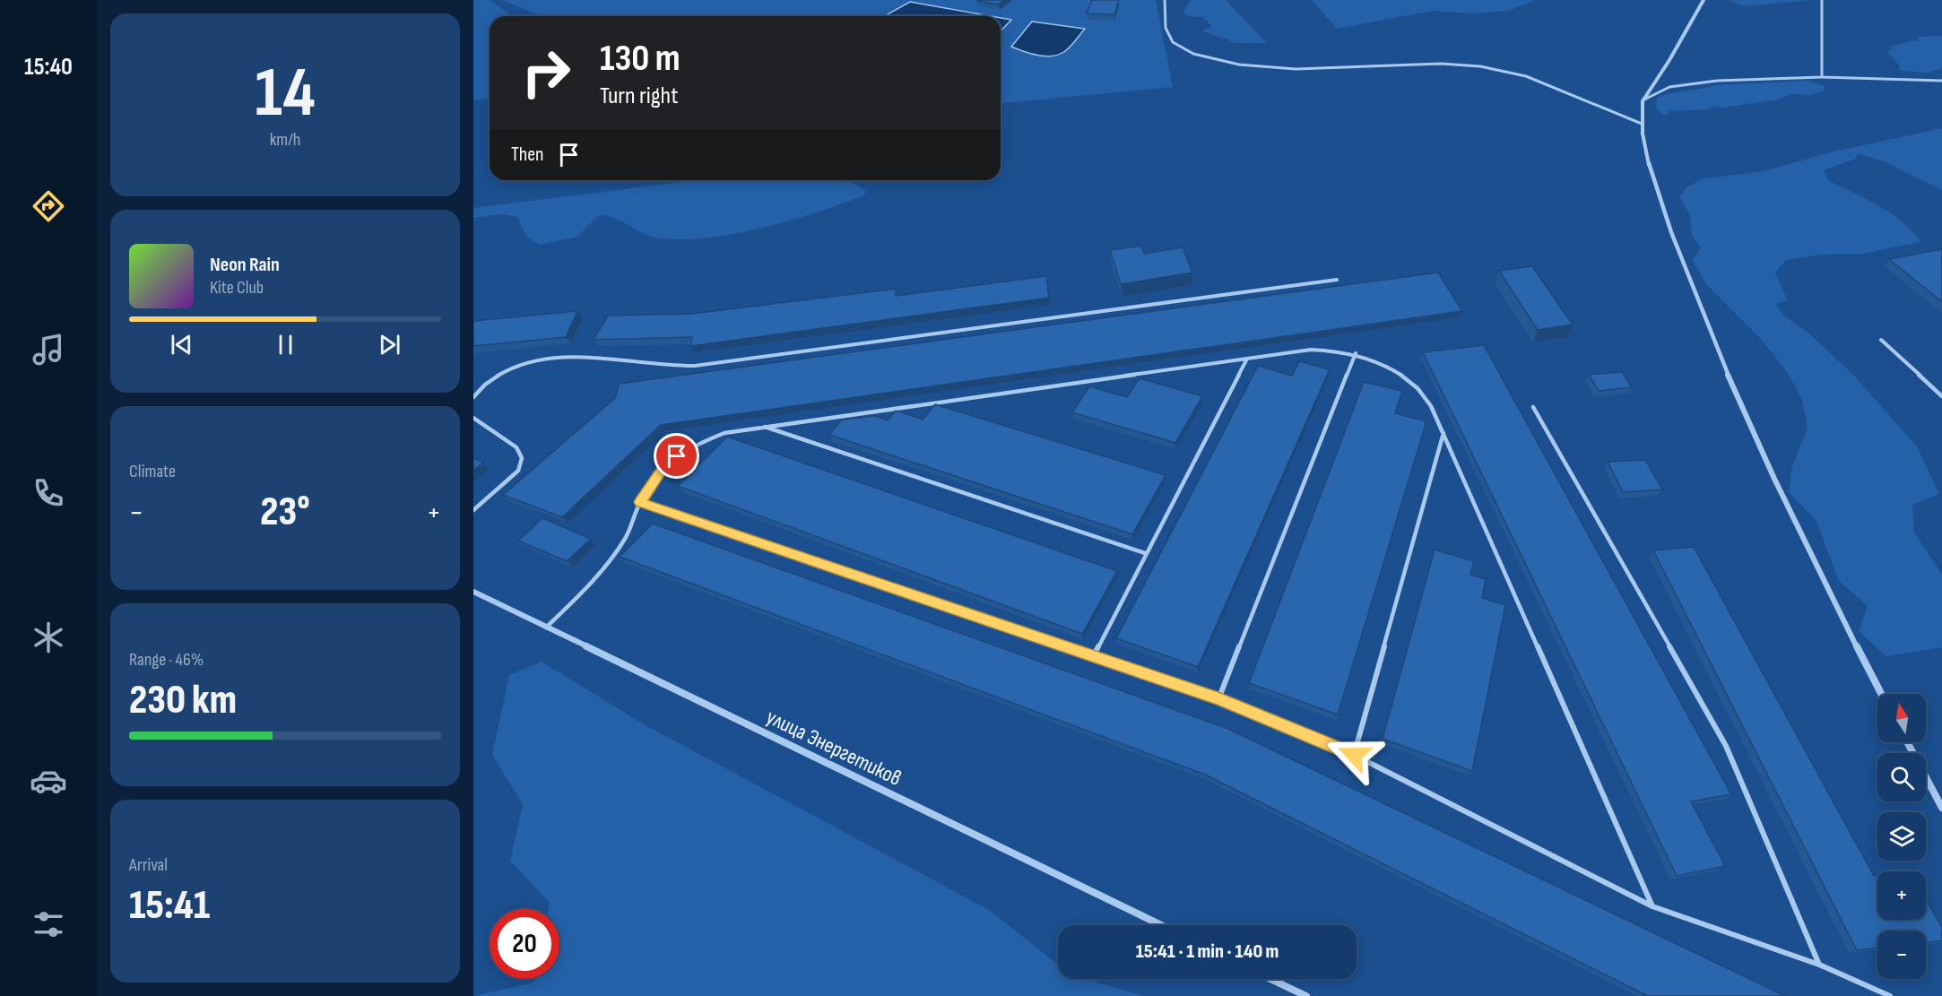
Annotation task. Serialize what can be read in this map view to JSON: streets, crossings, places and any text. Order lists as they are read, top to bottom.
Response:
{
  "streets": {
    "street": ["улица Энергетиков"]
  },
  "north": "top",
  "page": {
    "tabs": "15:40",
    "tile": [
      ["14", "km/h"],
      "Climate",
      ["Range · 46%", "230 km"],
      ["Arrival", "15:41"]
    ],
    "turn": ["130 m", "Turn right"],
    "then": "Then",
    "song": ["Neon Rain", "Kite Club"],
    "heat": ["−", "23°", "+"],
    "map_buttons": ["+", "−"],
    "limit": "20",
    "trip": "15:41 · 1 min · 140 m"
  }
}
